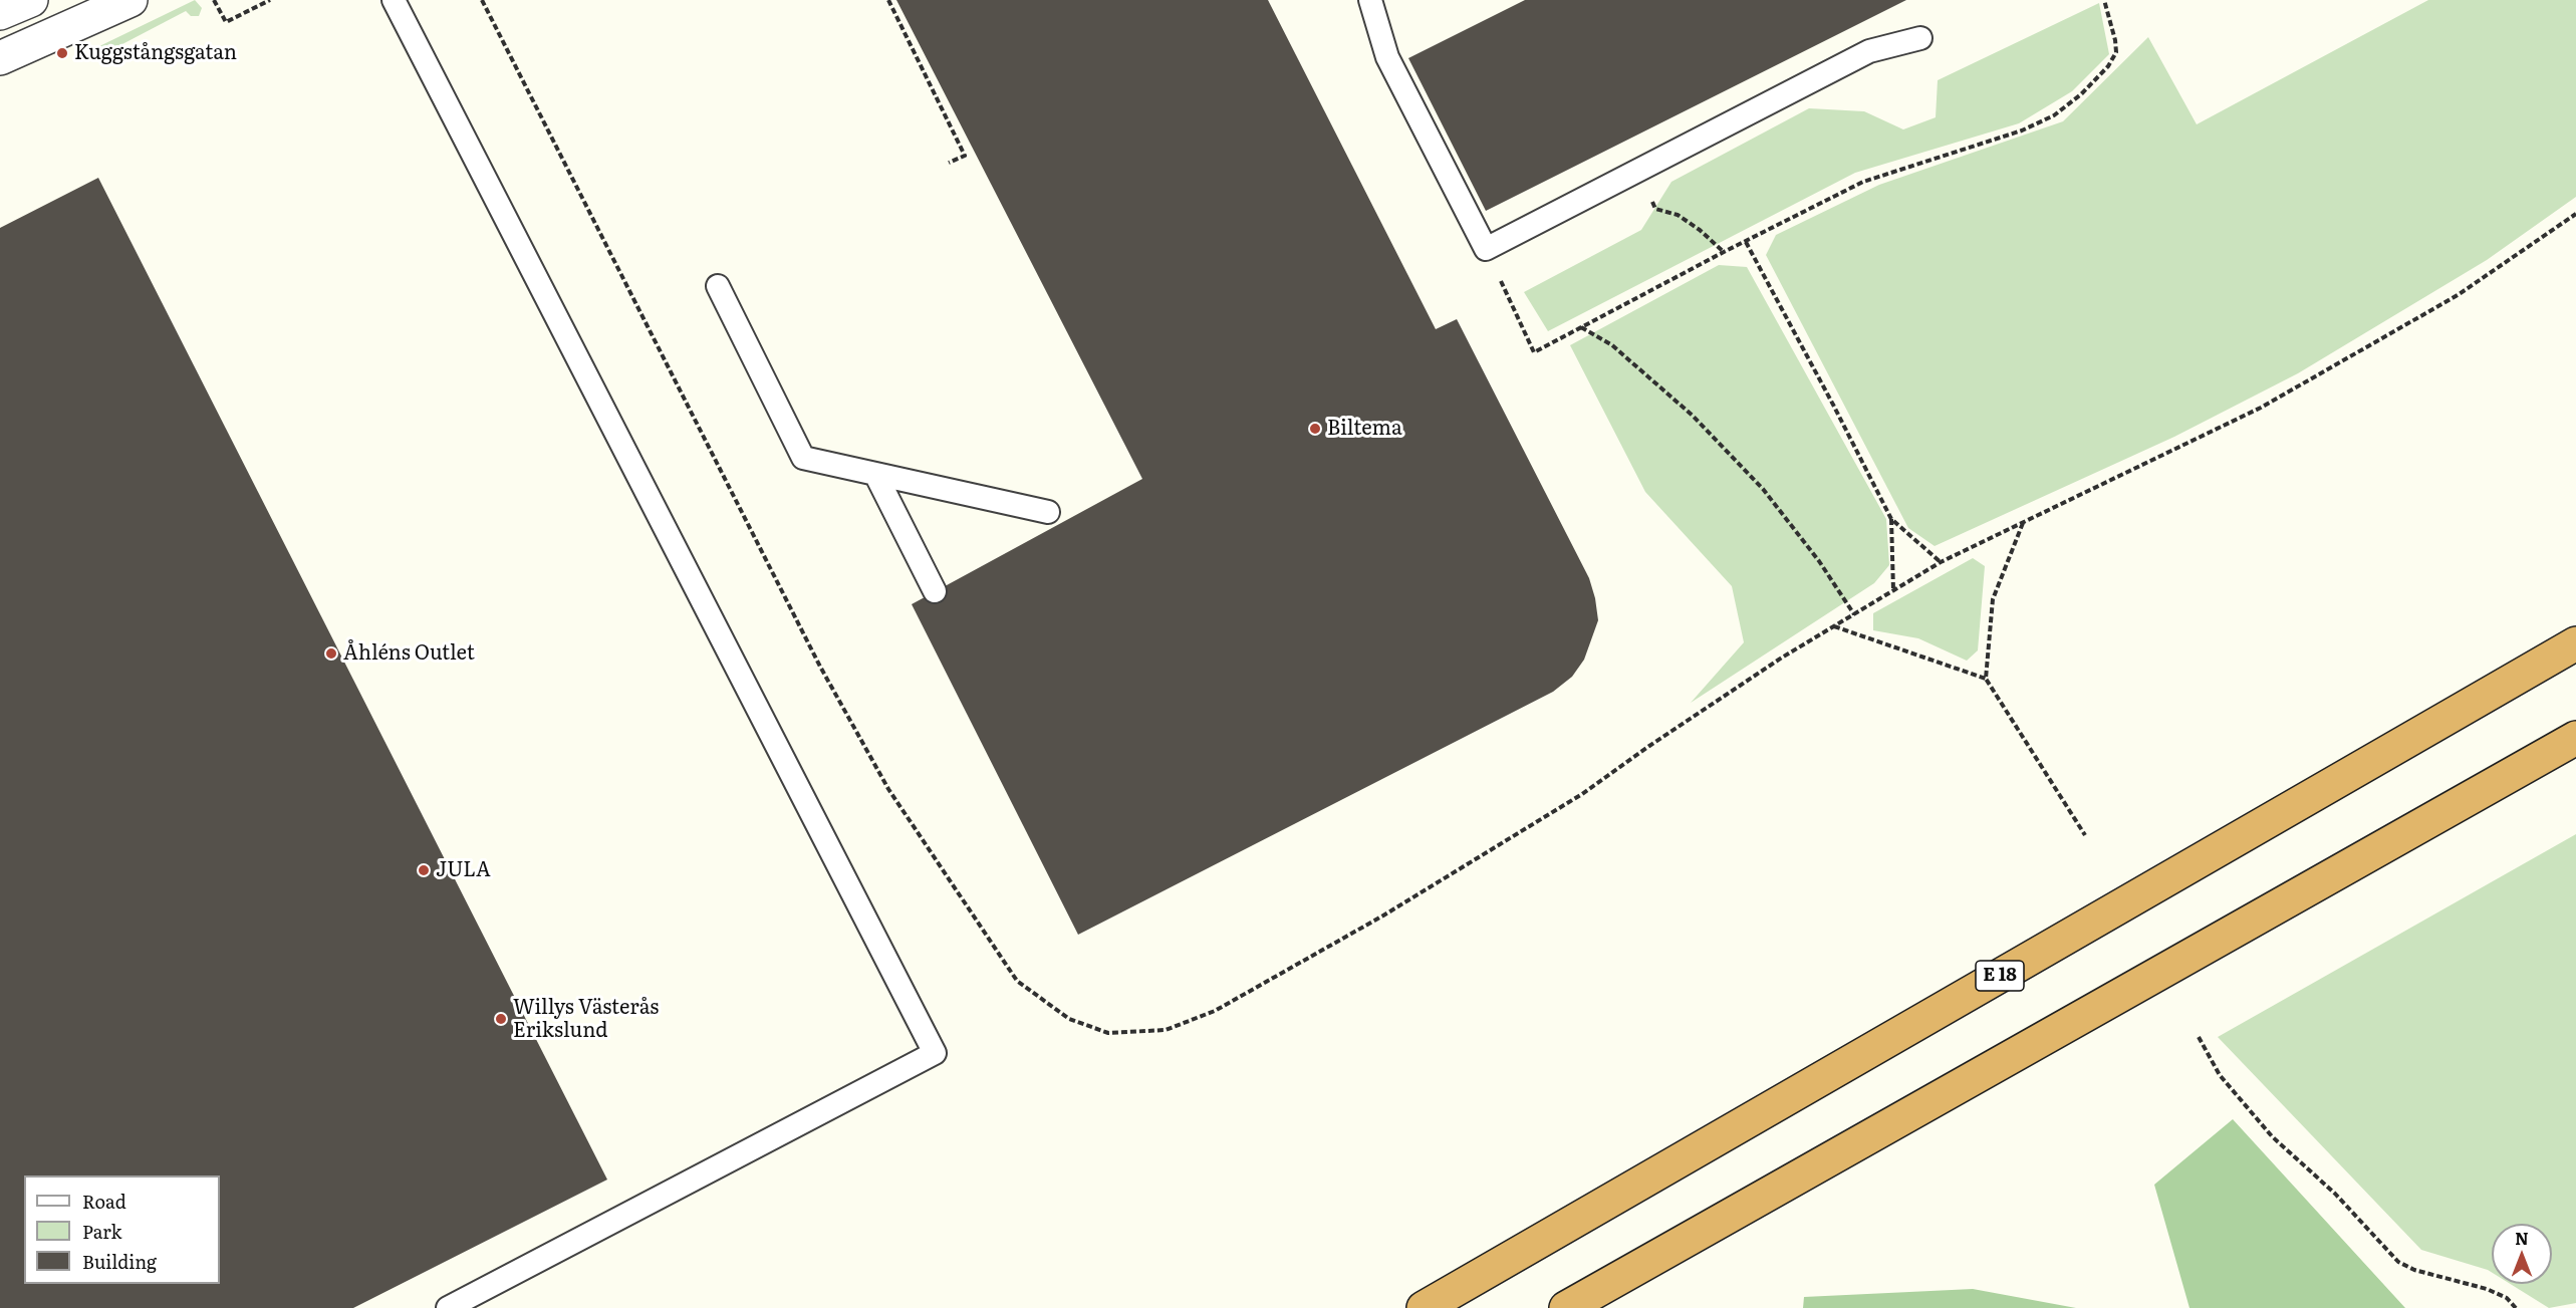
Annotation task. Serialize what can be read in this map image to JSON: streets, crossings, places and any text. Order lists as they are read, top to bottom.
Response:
{
  "streets": {
    "highway": ["E 18"]
  },
  "places": [
    "Kuggstångsgatan",
    "Biltema",
    "Åhléns Outlet",
    "JULA",
    "Willys Västerås Erikslund"
  ],
  "legend": ["Road", "Park", "Building"],
  "north": "top"
}
